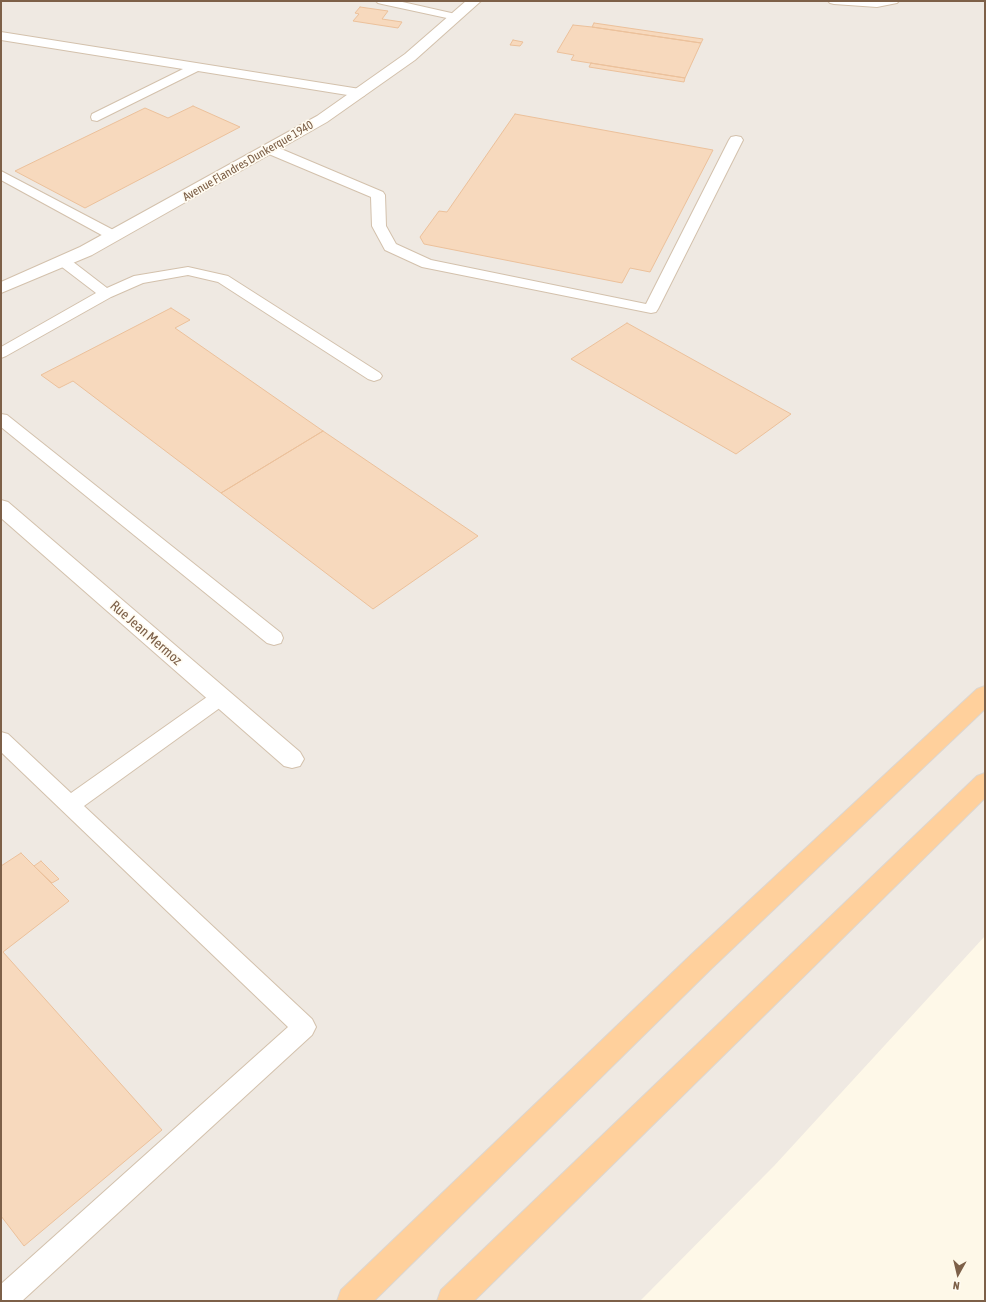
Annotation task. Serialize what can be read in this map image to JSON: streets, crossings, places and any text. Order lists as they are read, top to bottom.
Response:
{
  "streets": {
    "street": ["Avenue Flandres Dunkerque 1940", "Rue Jean Mermoz"]
  },
  "north": "bottom"
}
